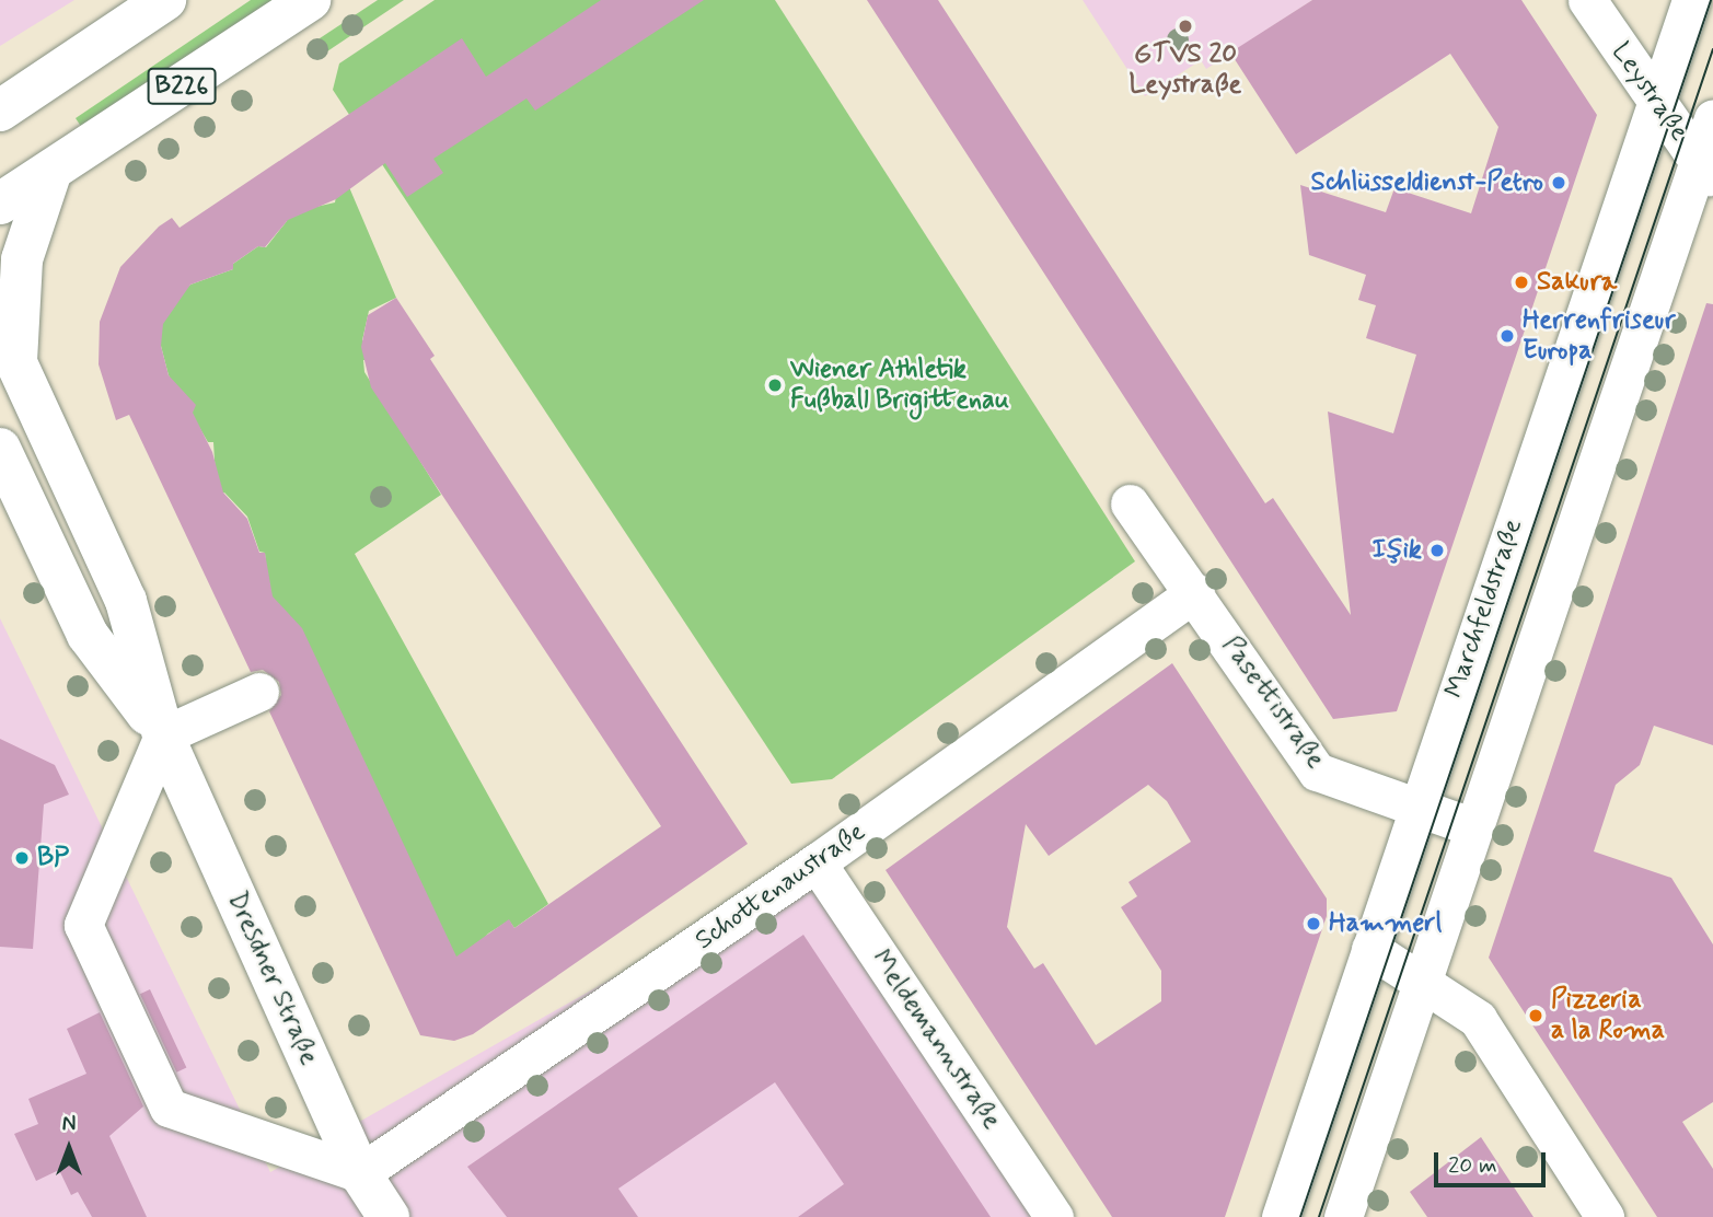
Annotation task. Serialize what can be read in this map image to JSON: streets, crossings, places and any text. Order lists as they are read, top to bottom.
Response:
{
  "streets": {
    "main road": ["B226", "Dresdner Straße"],
    "street": [
      "Leystraße",
      "Marchfeldstraße",
      "Pasettistraße",
      "Schottenaustraße",
      "Meldemannstraße"
    ]
  },
  "crossings": [
    ["Leystraße", "Marchfeldstraße"],
    ["Marchfeldstraße", "Pasettistraße"],
    ["Pasettistraße", "Schottenaustraße"],
    ["Schottenaustraße", "Dresdner Straße"],
    ["Schottenaustraße", "Meldemannstraße"]
  ],
  "places": [
    "GTVS 20 Leystraße",
    "Schlüsseldienst-Petro",
    "Sakura",
    "Herrenfriseur Europa",
    "Wiener Athletik Fußball Brigittenau",
    "Işik",
    "BP",
    "Hammerl",
    "Pizzeria a la Roma"
  ],
  "scale_bar": "20 m",
  "north": "top"
}
